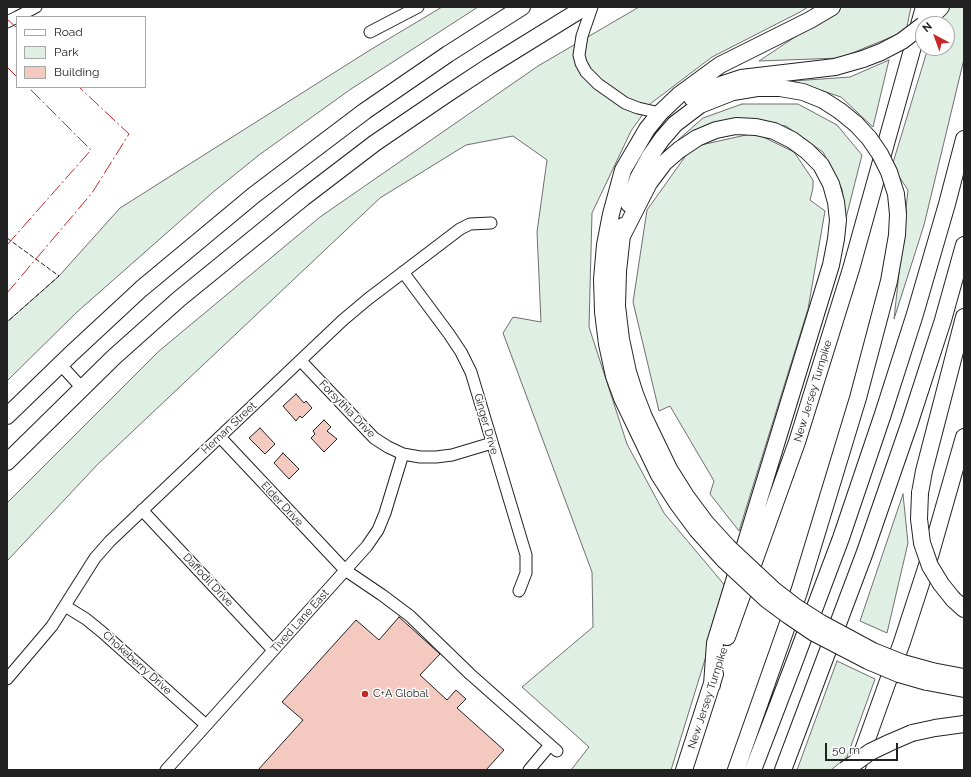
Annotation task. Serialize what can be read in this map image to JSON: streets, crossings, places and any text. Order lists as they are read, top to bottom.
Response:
{
  "streets": {
    "highway": ["New Jersey Turnpike"],
    "street": [
      "Forsythia Drive",
      "Ginger Drive",
      "Heman Street",
      "Elder Drive",
      "Daffodil Drive",
      "Tived Lane East",
      "Chokeberry Drive"
    ]
  },
  "crossings": [
    ["Forsythia Drive", "Ginger Drive"],
    ["Forsythia Drive", "Heman Street"],
    ["Forsythia Drive", "Tived Lane East"],
    ["Ginger Drive", "Heman Street"],
    ["Heman Street", "Elder Drive"],
    ["Heman Street", "Daffodil Drive"],
    ["Heman Street", "Chokeberry Drive"],
    ["Elder Drive", "Tived Lane East"],
    ["Daffodil Drive", "Tived Lane East"],
    ["Tived Lane East", "Chokeberry Drive"]
  ],
  "places": ["C+A Global"],
  "legend": ["Road", "Park", "Building"],
  "scale_bar": "50 m",
  "north": "top left"
}
